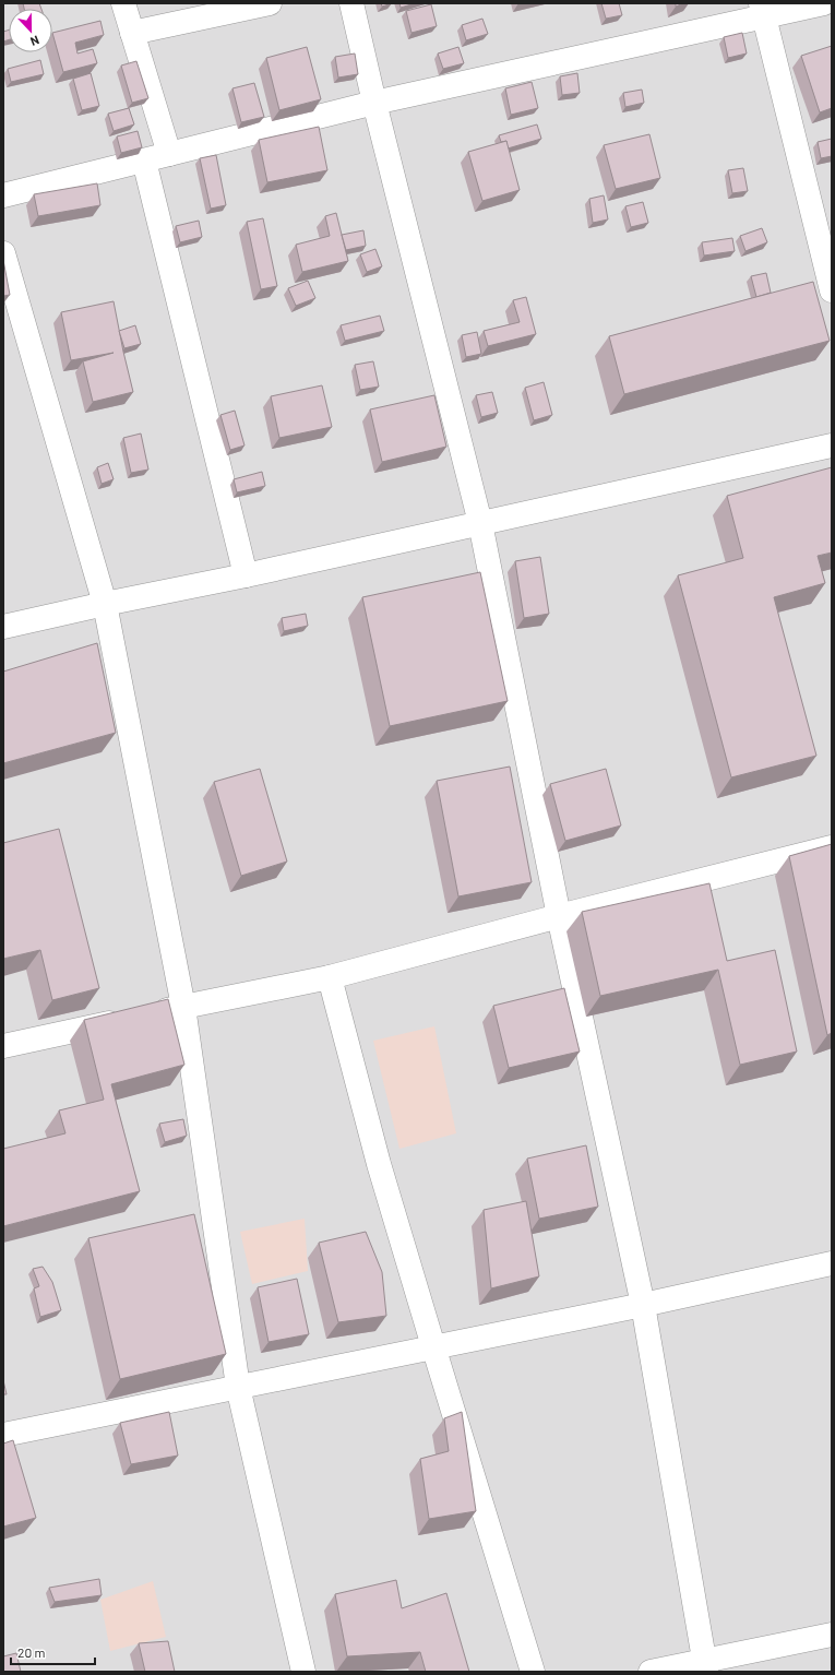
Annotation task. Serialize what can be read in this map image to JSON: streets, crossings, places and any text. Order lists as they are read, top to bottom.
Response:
{
  "scale_bar": "20 m",
  "north": "bottom"
}
